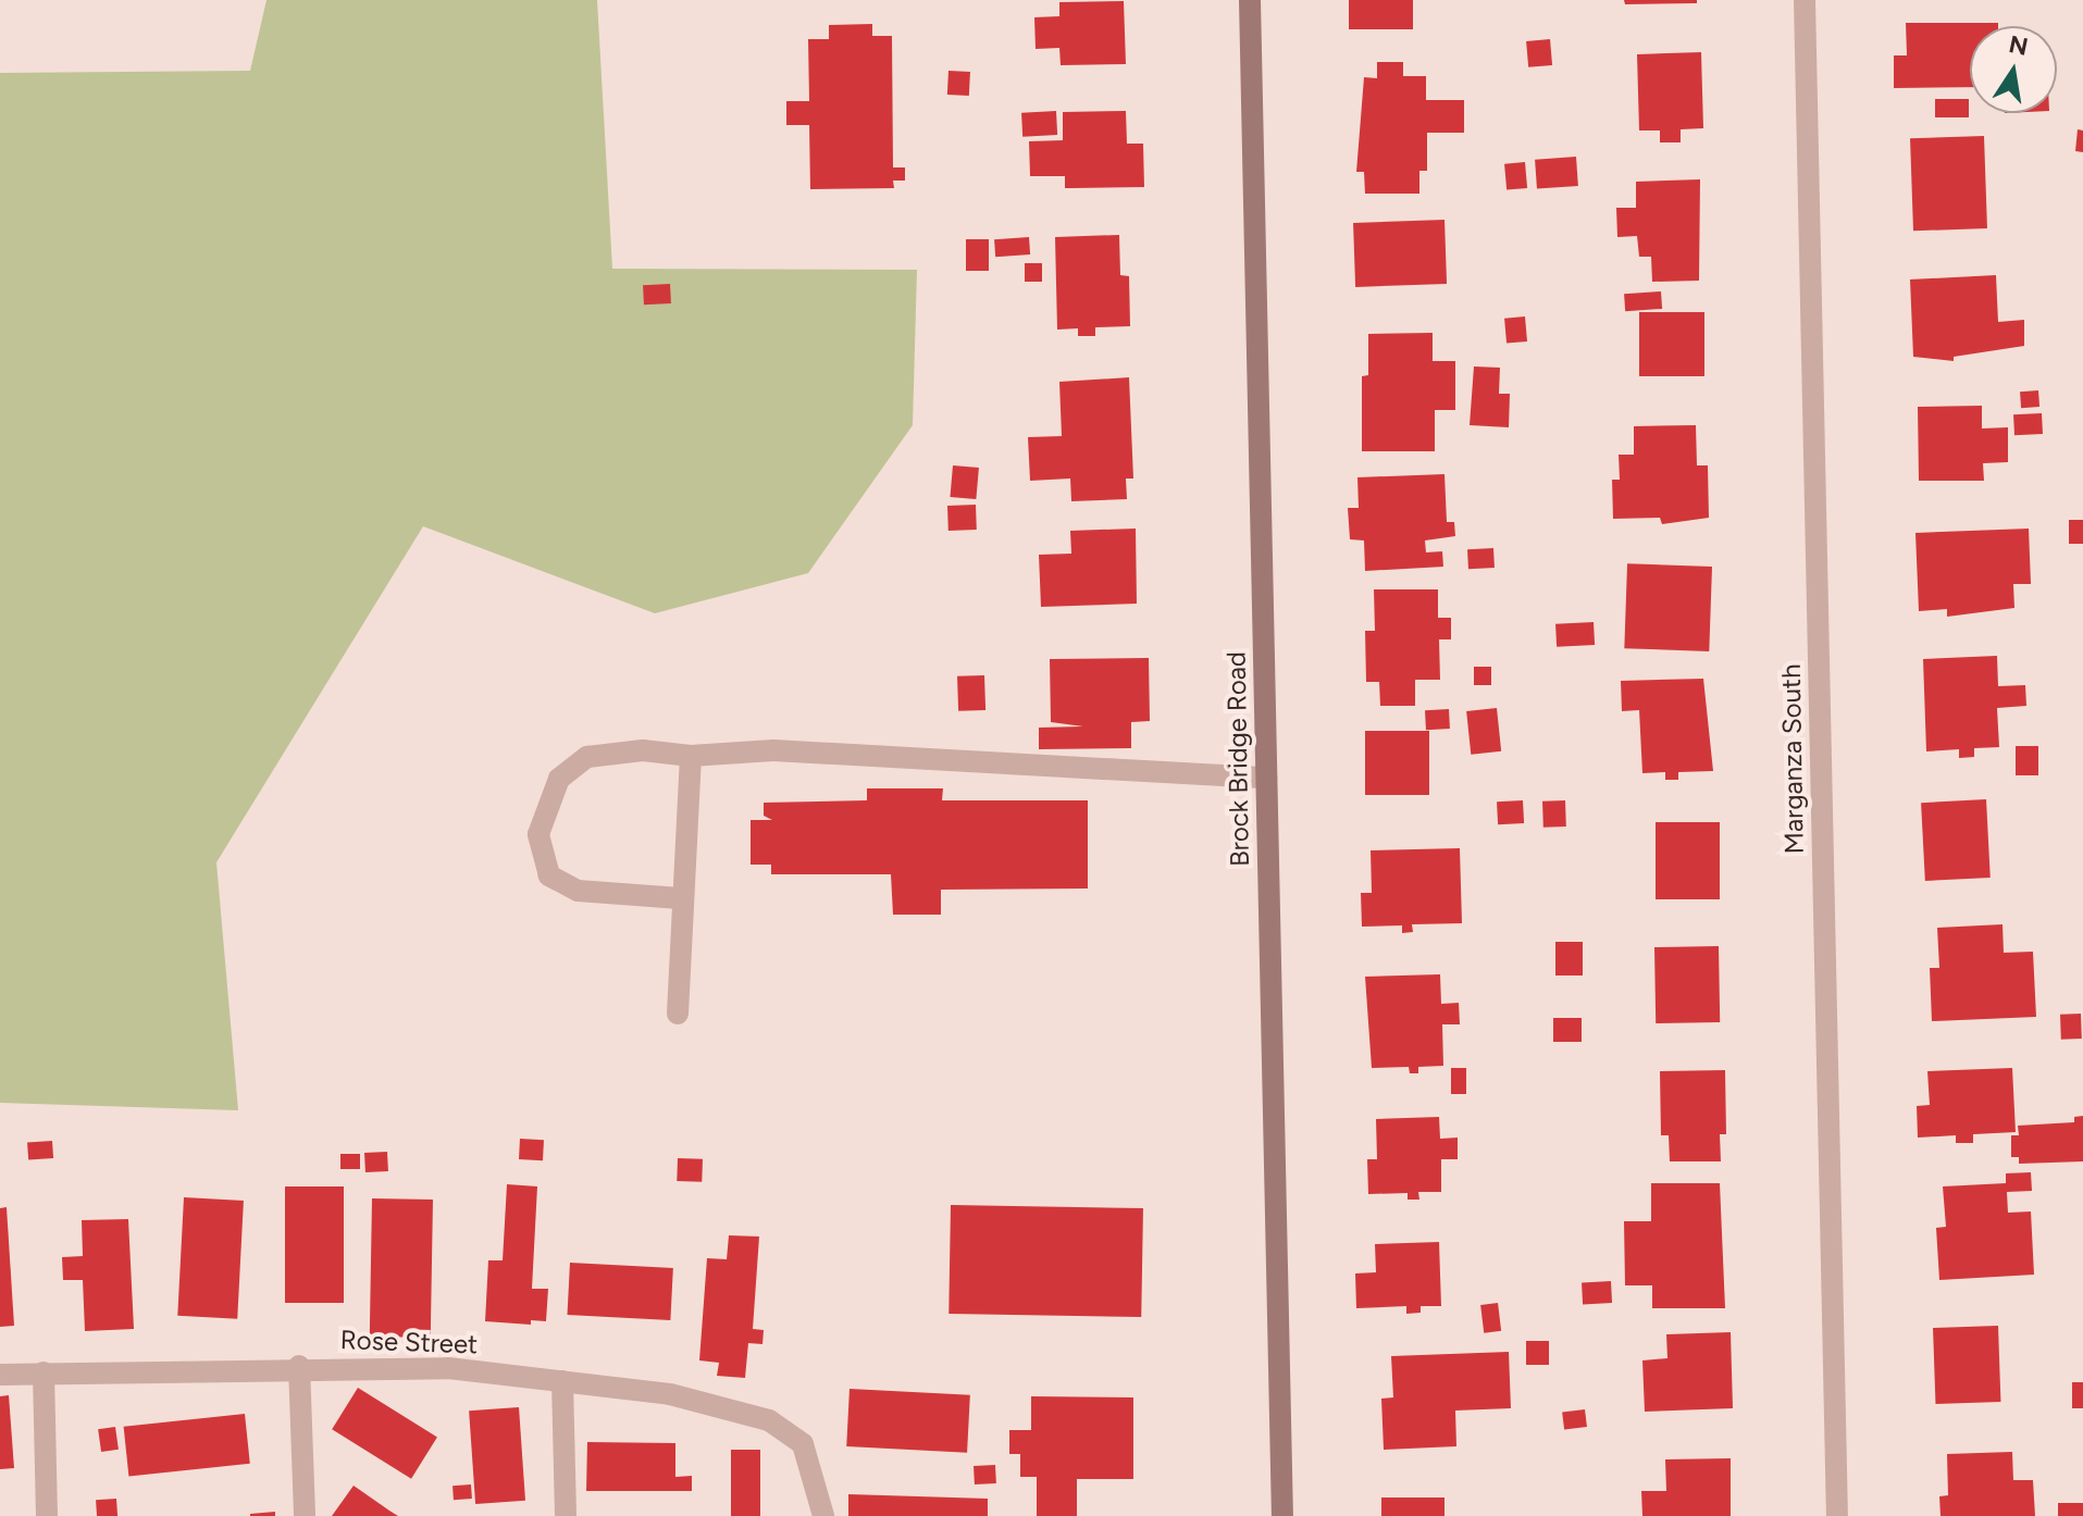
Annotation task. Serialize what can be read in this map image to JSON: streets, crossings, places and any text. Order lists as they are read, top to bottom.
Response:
{
  "streets": {
    "street": ["Brock Bridge Road", "Marganza South", "Rose Street"]
  },
  "north": "top"
}
